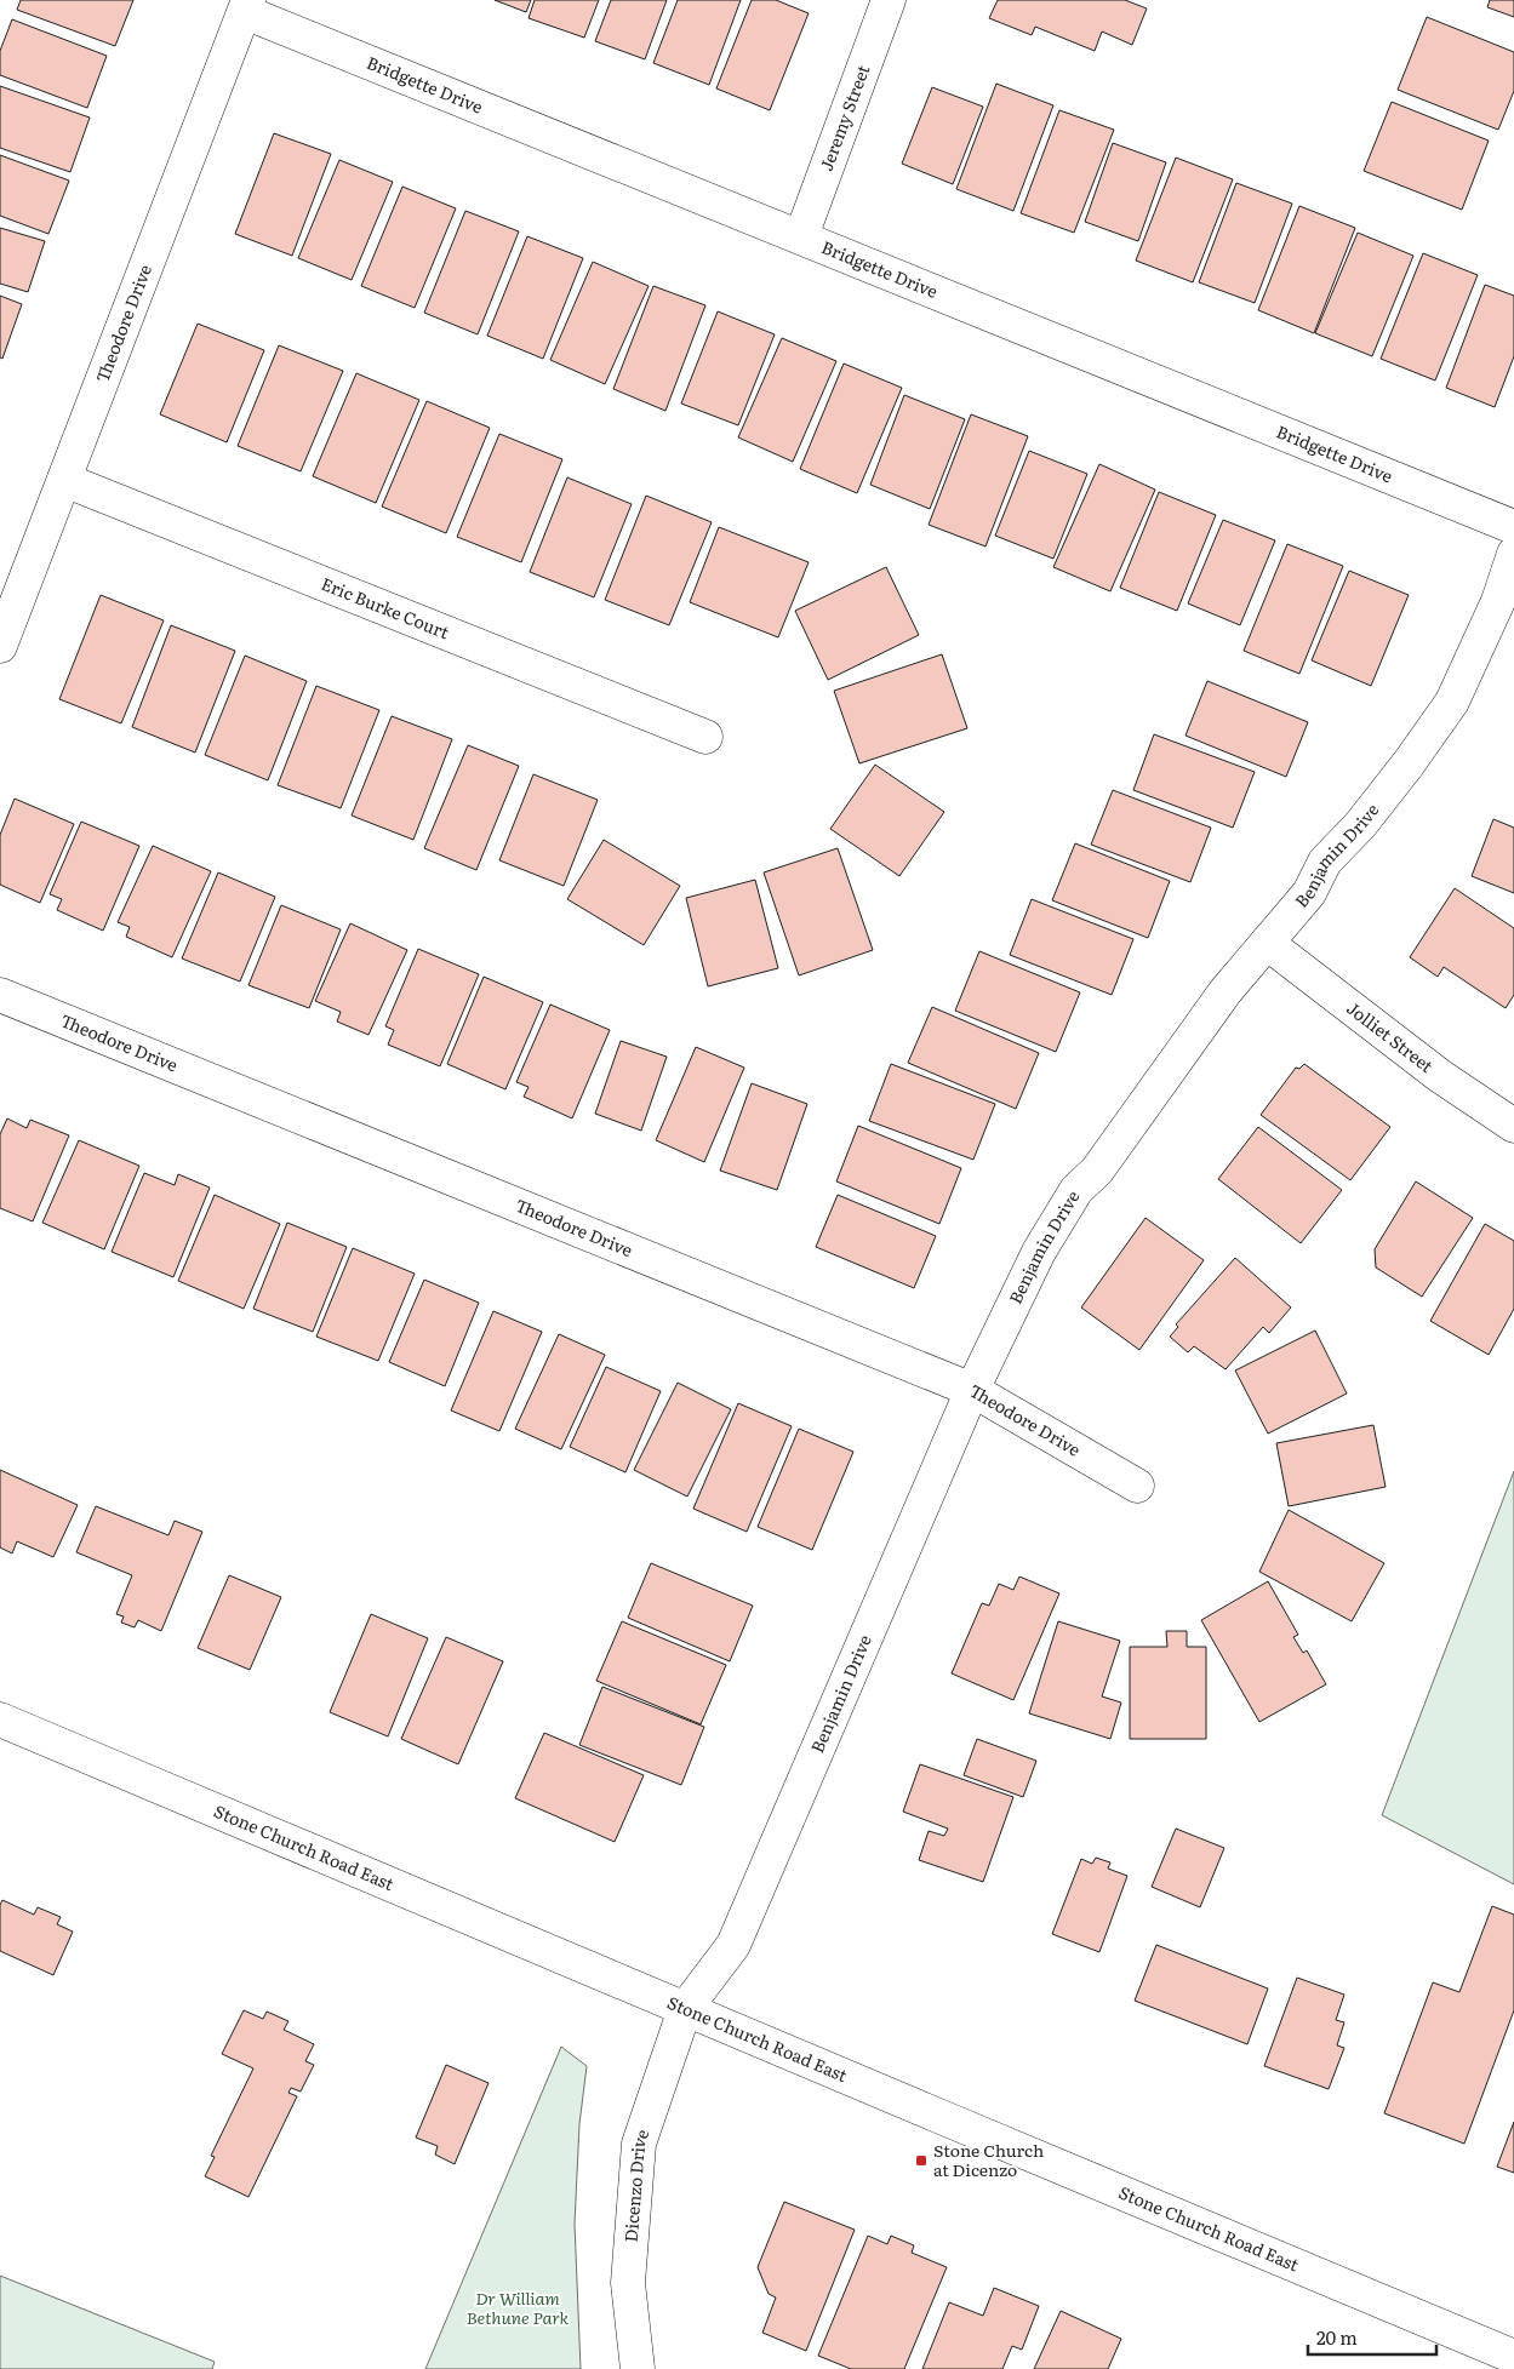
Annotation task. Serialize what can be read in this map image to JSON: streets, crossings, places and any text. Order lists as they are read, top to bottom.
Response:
{
  "streets": {
    "street": [
      "Bridgette Drive",
      "Jeremy Street",
      "Theodore Drive",
      "Eric Burke Court",
      "Benjamin Drive",
      "Jolliet Street",
      "Stone Church Road East",
      "Dicenzo Drive"
    ]
  },
  "crossings": [
    ["Bridgette Drive", "Jeremy Street"],
    ["Bridgette Drive", "Theodore Drive"],
    ["Theodore Drive", "Eric Burke Court"],
    ["Theodore Drive", "Benjamin Drive"],
    ["Benjamin Drive", "Jolliet Street"],
    ["Benjamin Drive", "Stone Church Road East"],
    ["Benjamin Drive", "Dicenzo Drive"],
    ["Stone Church Road East", "Dicenzo Drive"]
  ],
  "parks": ["Dr William Bethune Park"],
  "places": {
    "transit": ["Stone Church at Dicenzo"]
  },
  "scale_bar": "20 m"
}
